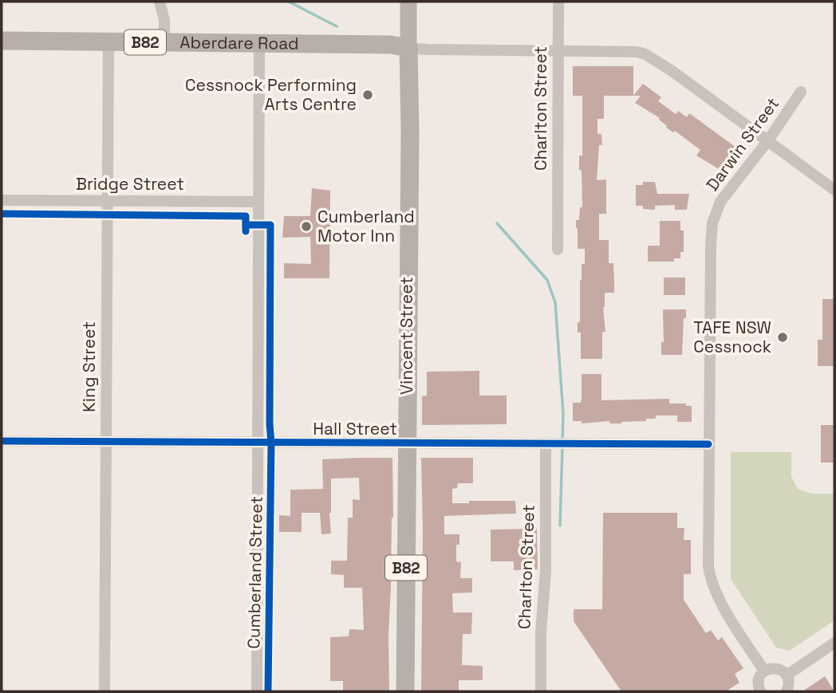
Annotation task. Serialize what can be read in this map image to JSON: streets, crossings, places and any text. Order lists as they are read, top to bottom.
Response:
{
  "streets": {
    "main road": ["B82", "Aberdare Road", "Vincent Street"],
    "street": [
      "Charlton Street",
      "Darwin Street",
      "Bridge Street",
      "King Street",
      "Hall Street",
      "Cumberland Street"
    ]
  },
  "crossings": [
    ["Aberdare Road", "Vincent Street"],
    ["Aberdare Road", "King Street"],
    ["Aberdare Road", "Cumberland Street"],
    ["Charlton Street", "Hall Street"],
    ["Darwin Street", "Hall Street"],
    ["Bridge Street", "King Street"],
    ["Bridge Street", "Cumberland Street"],
    ["Vincent Street", "Hall Street"],
    ["King Street", "Hall Street"],
    ["Hall Street", "Cumberland Street"]
  ],
  "places": ["Cessnock Performing Arts Centre", "Cumberland Motor Inn", "TAFE NSW Cessnock"]
}
